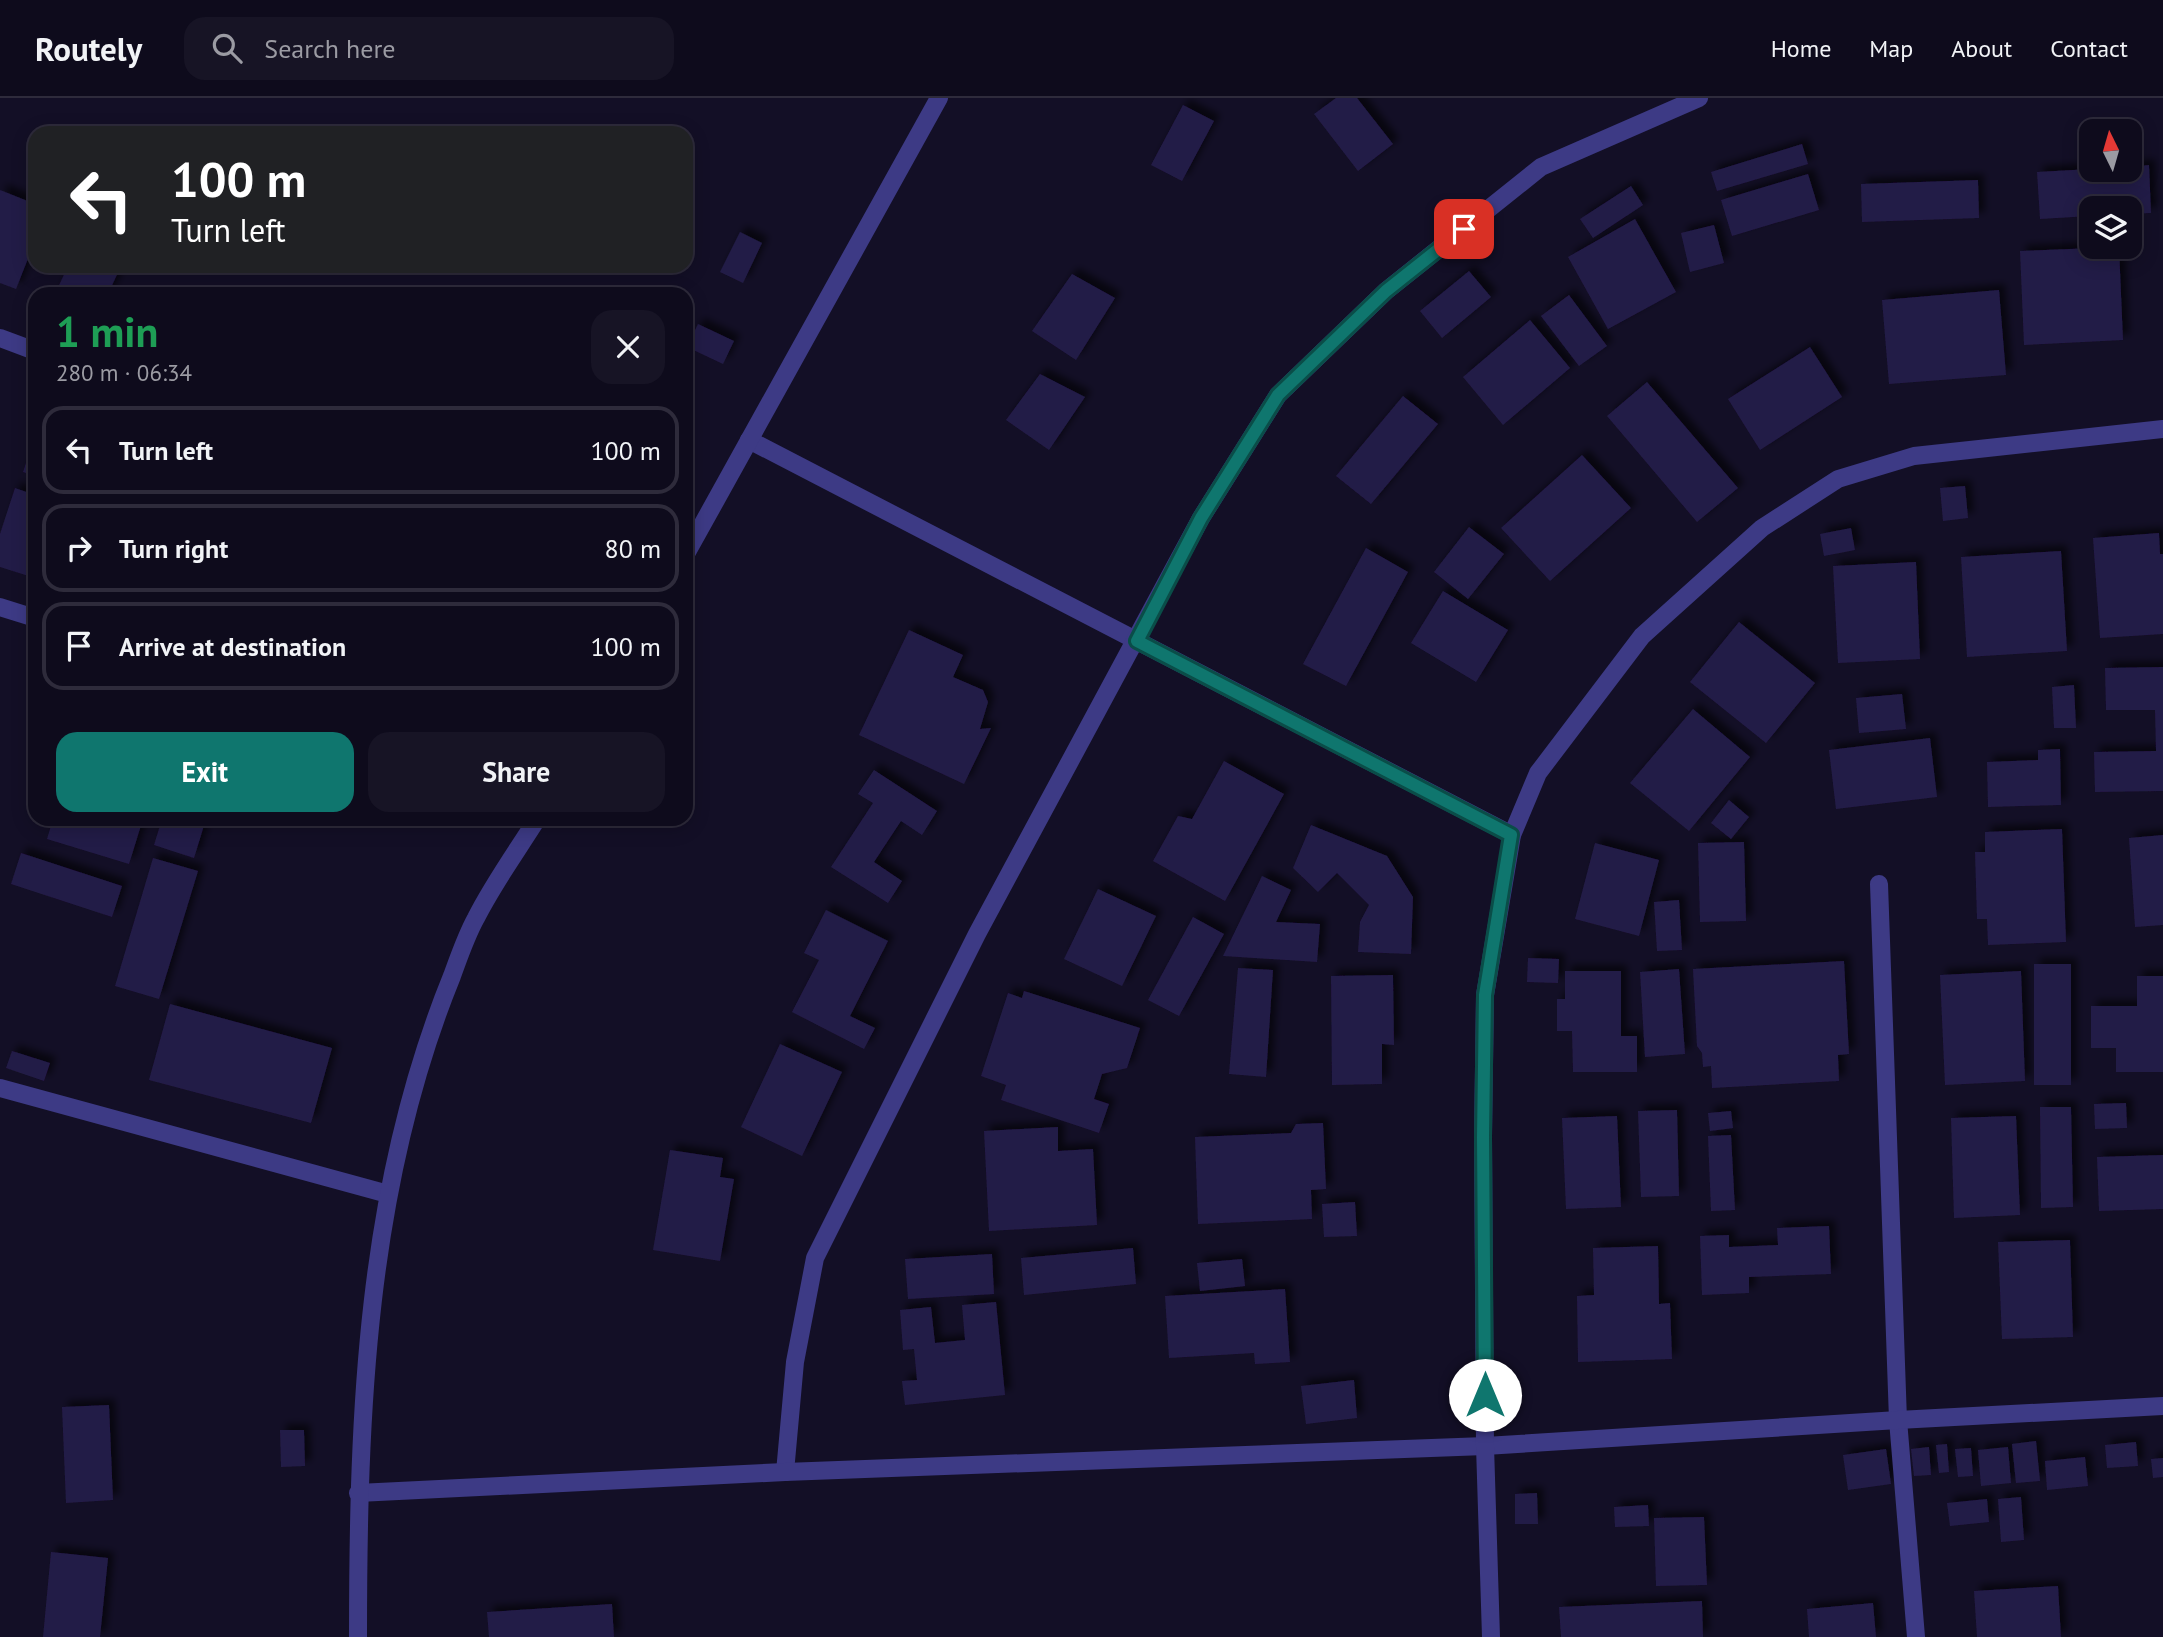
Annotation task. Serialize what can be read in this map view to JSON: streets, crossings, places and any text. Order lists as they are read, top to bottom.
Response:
{
  "north": "top",
  "page": {
    "header": "Routely",
    "search": "Search here",
    "nav": [
      "Home",
      "Map",
      "About",
      "Contact"
    ],
    "turn": ["100 m", "Turn left"],
    "heading": ["1 min", "280 m · 06:34"],
    "list": [
      {
        "name": "Turn left",
        "value": "100 m"
      },
      {
        "name": "Turn right",
        "value": "80 m"
      },
      {
        "name": "Arrive at destination",
        "value": "100 m"
      }
    ],
    "buttons": ["Exit", "Share"]
  }
}
